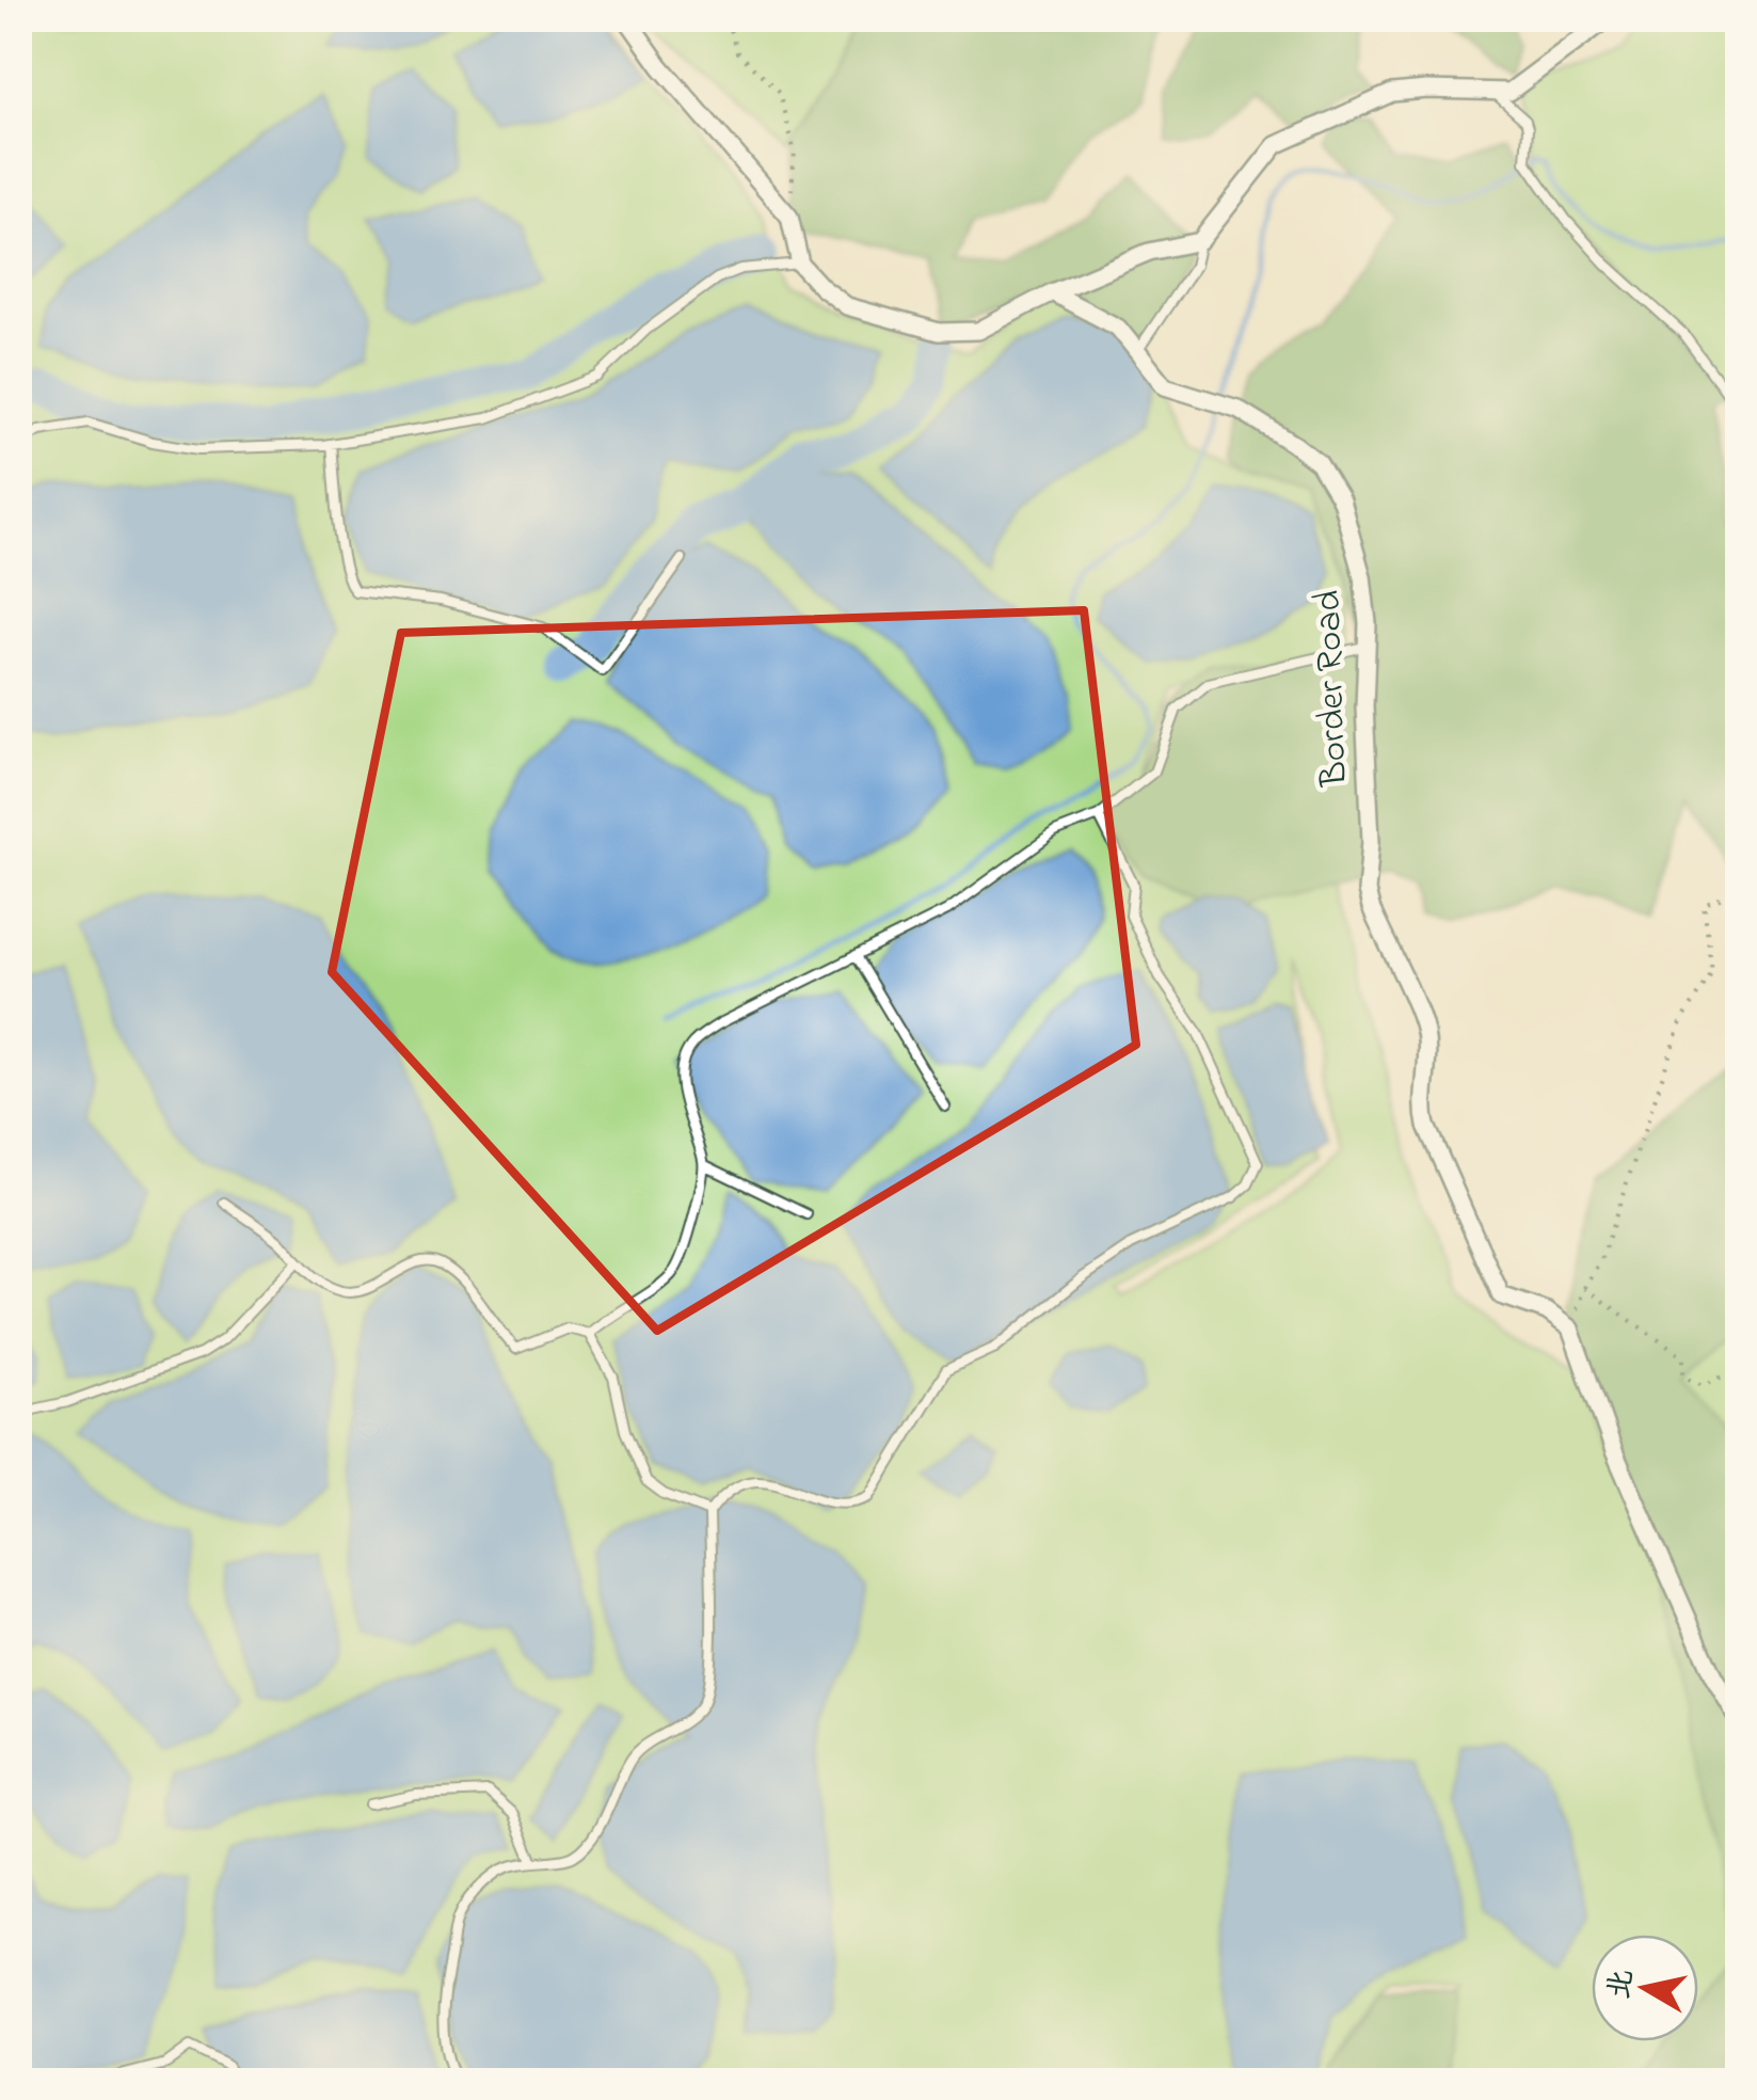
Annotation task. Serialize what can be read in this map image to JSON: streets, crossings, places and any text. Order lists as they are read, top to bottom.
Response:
{
  "streets": {
    "street": ["Border Road"]
  },
  "north": "left"
}
